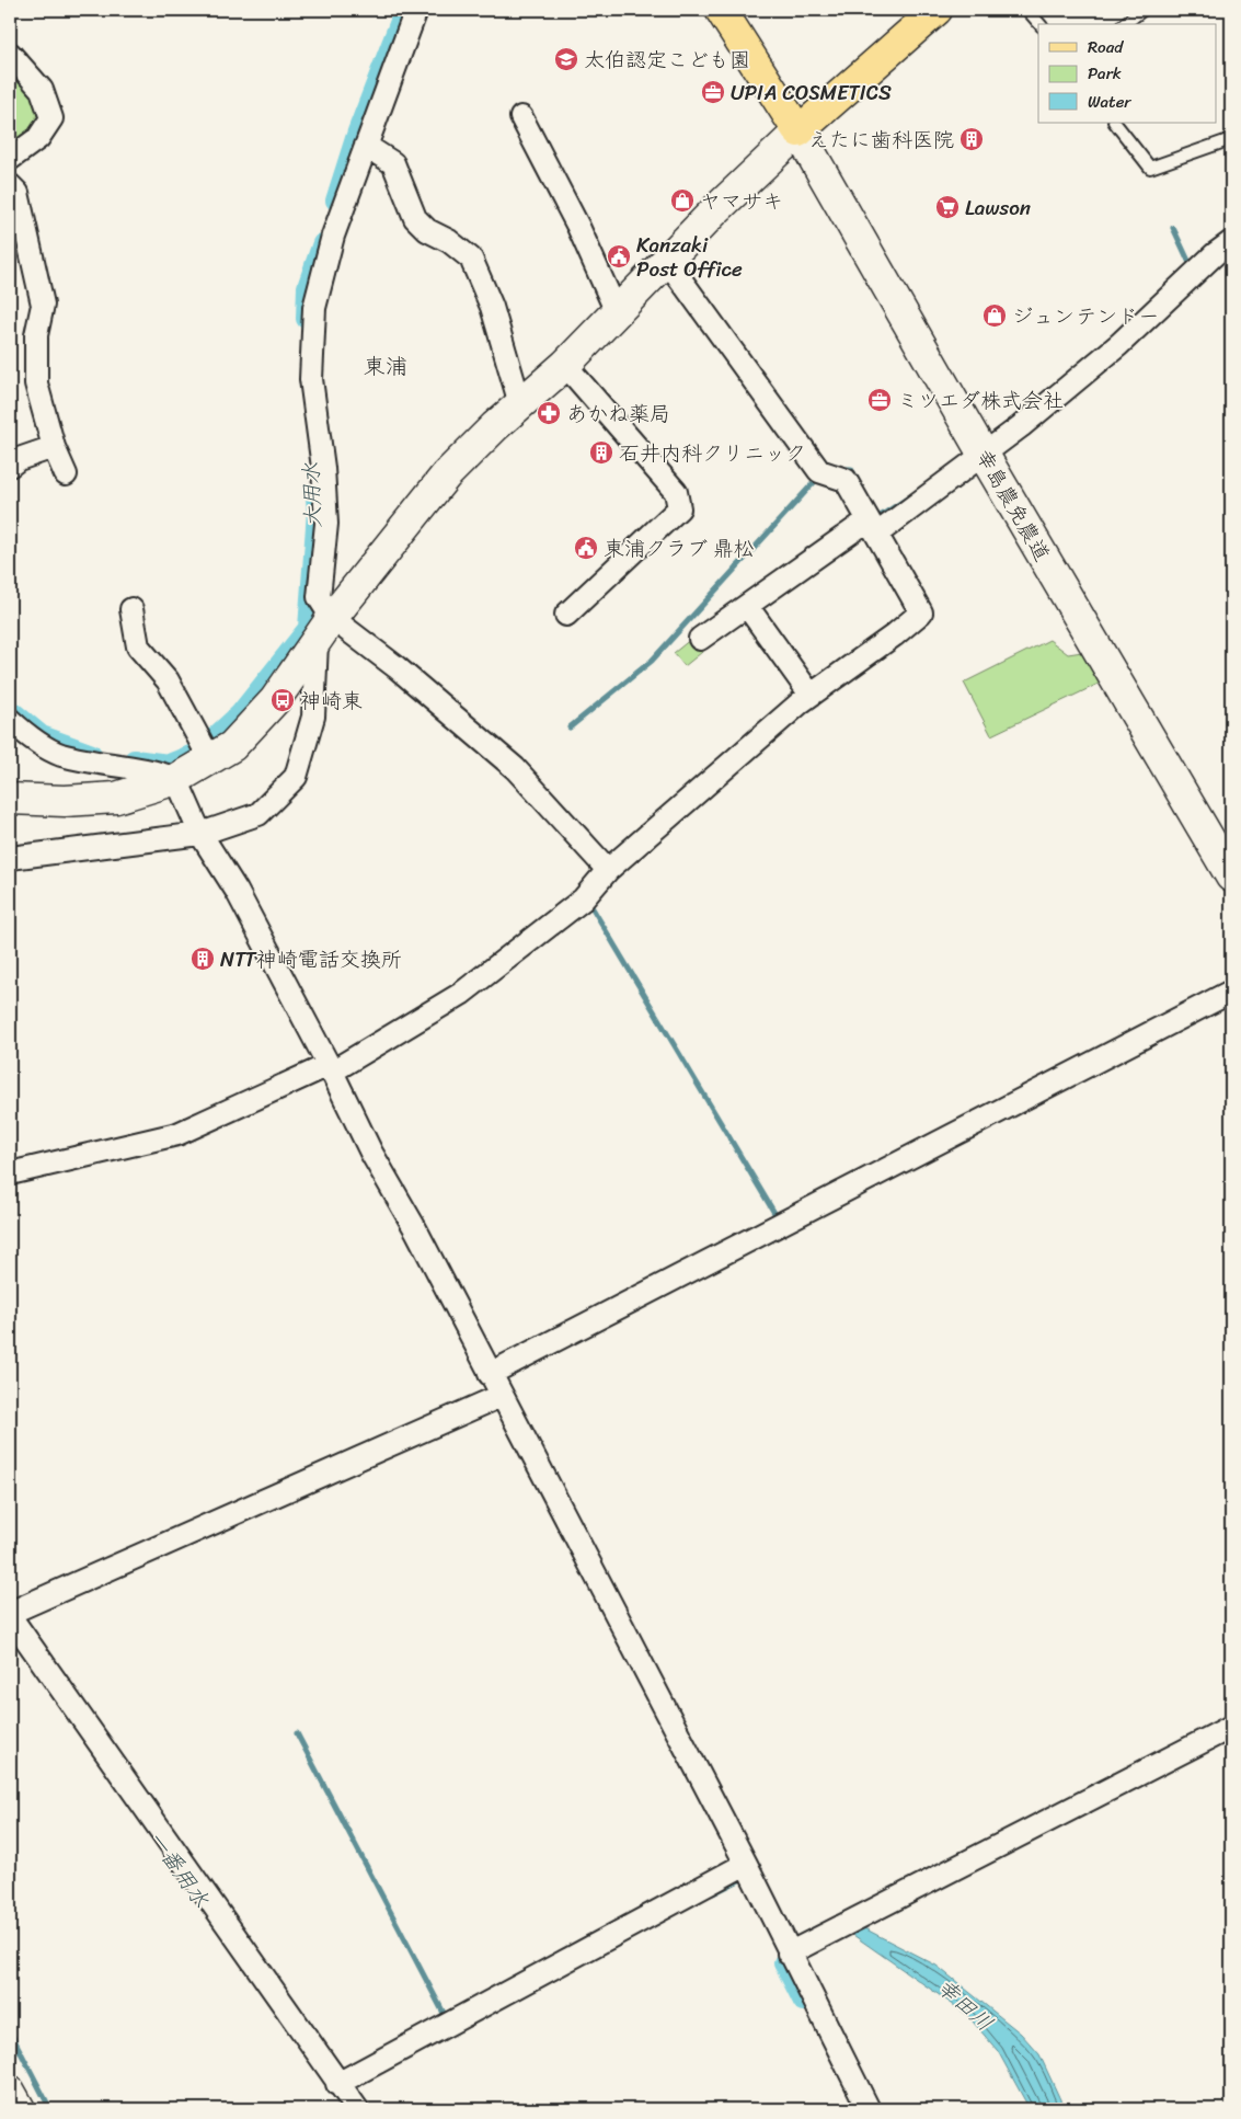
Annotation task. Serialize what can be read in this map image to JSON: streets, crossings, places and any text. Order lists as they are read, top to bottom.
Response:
{
  "streets": {
    "street": ["幸島農免農道"]
  },
  "districts": ["東浦"],
  "water": ["大用水", "一番用水", "幸田川"],
  "places": {
    "school or university": ["太伯認定こども園"],
    "office": ["UPIA COSMETICS", "ミツエダ株式会社"],
    "building": ["えたに歯科医院", "石井内科クリニック", "NTT神崎電話交換所"],
    "shop": ["ヤマサキ", "ジュンテンドー"],
    "supermarket": ["Lawson"],
    "public building": ["Kanzaki Post Office", "東浦クラブ 鼎松"],
    "pharmacy": ["あかね薬局"],
    "bus stop": ["神崎東"]
  },
  "legend": ["Road", "Park", "Water"]
}
